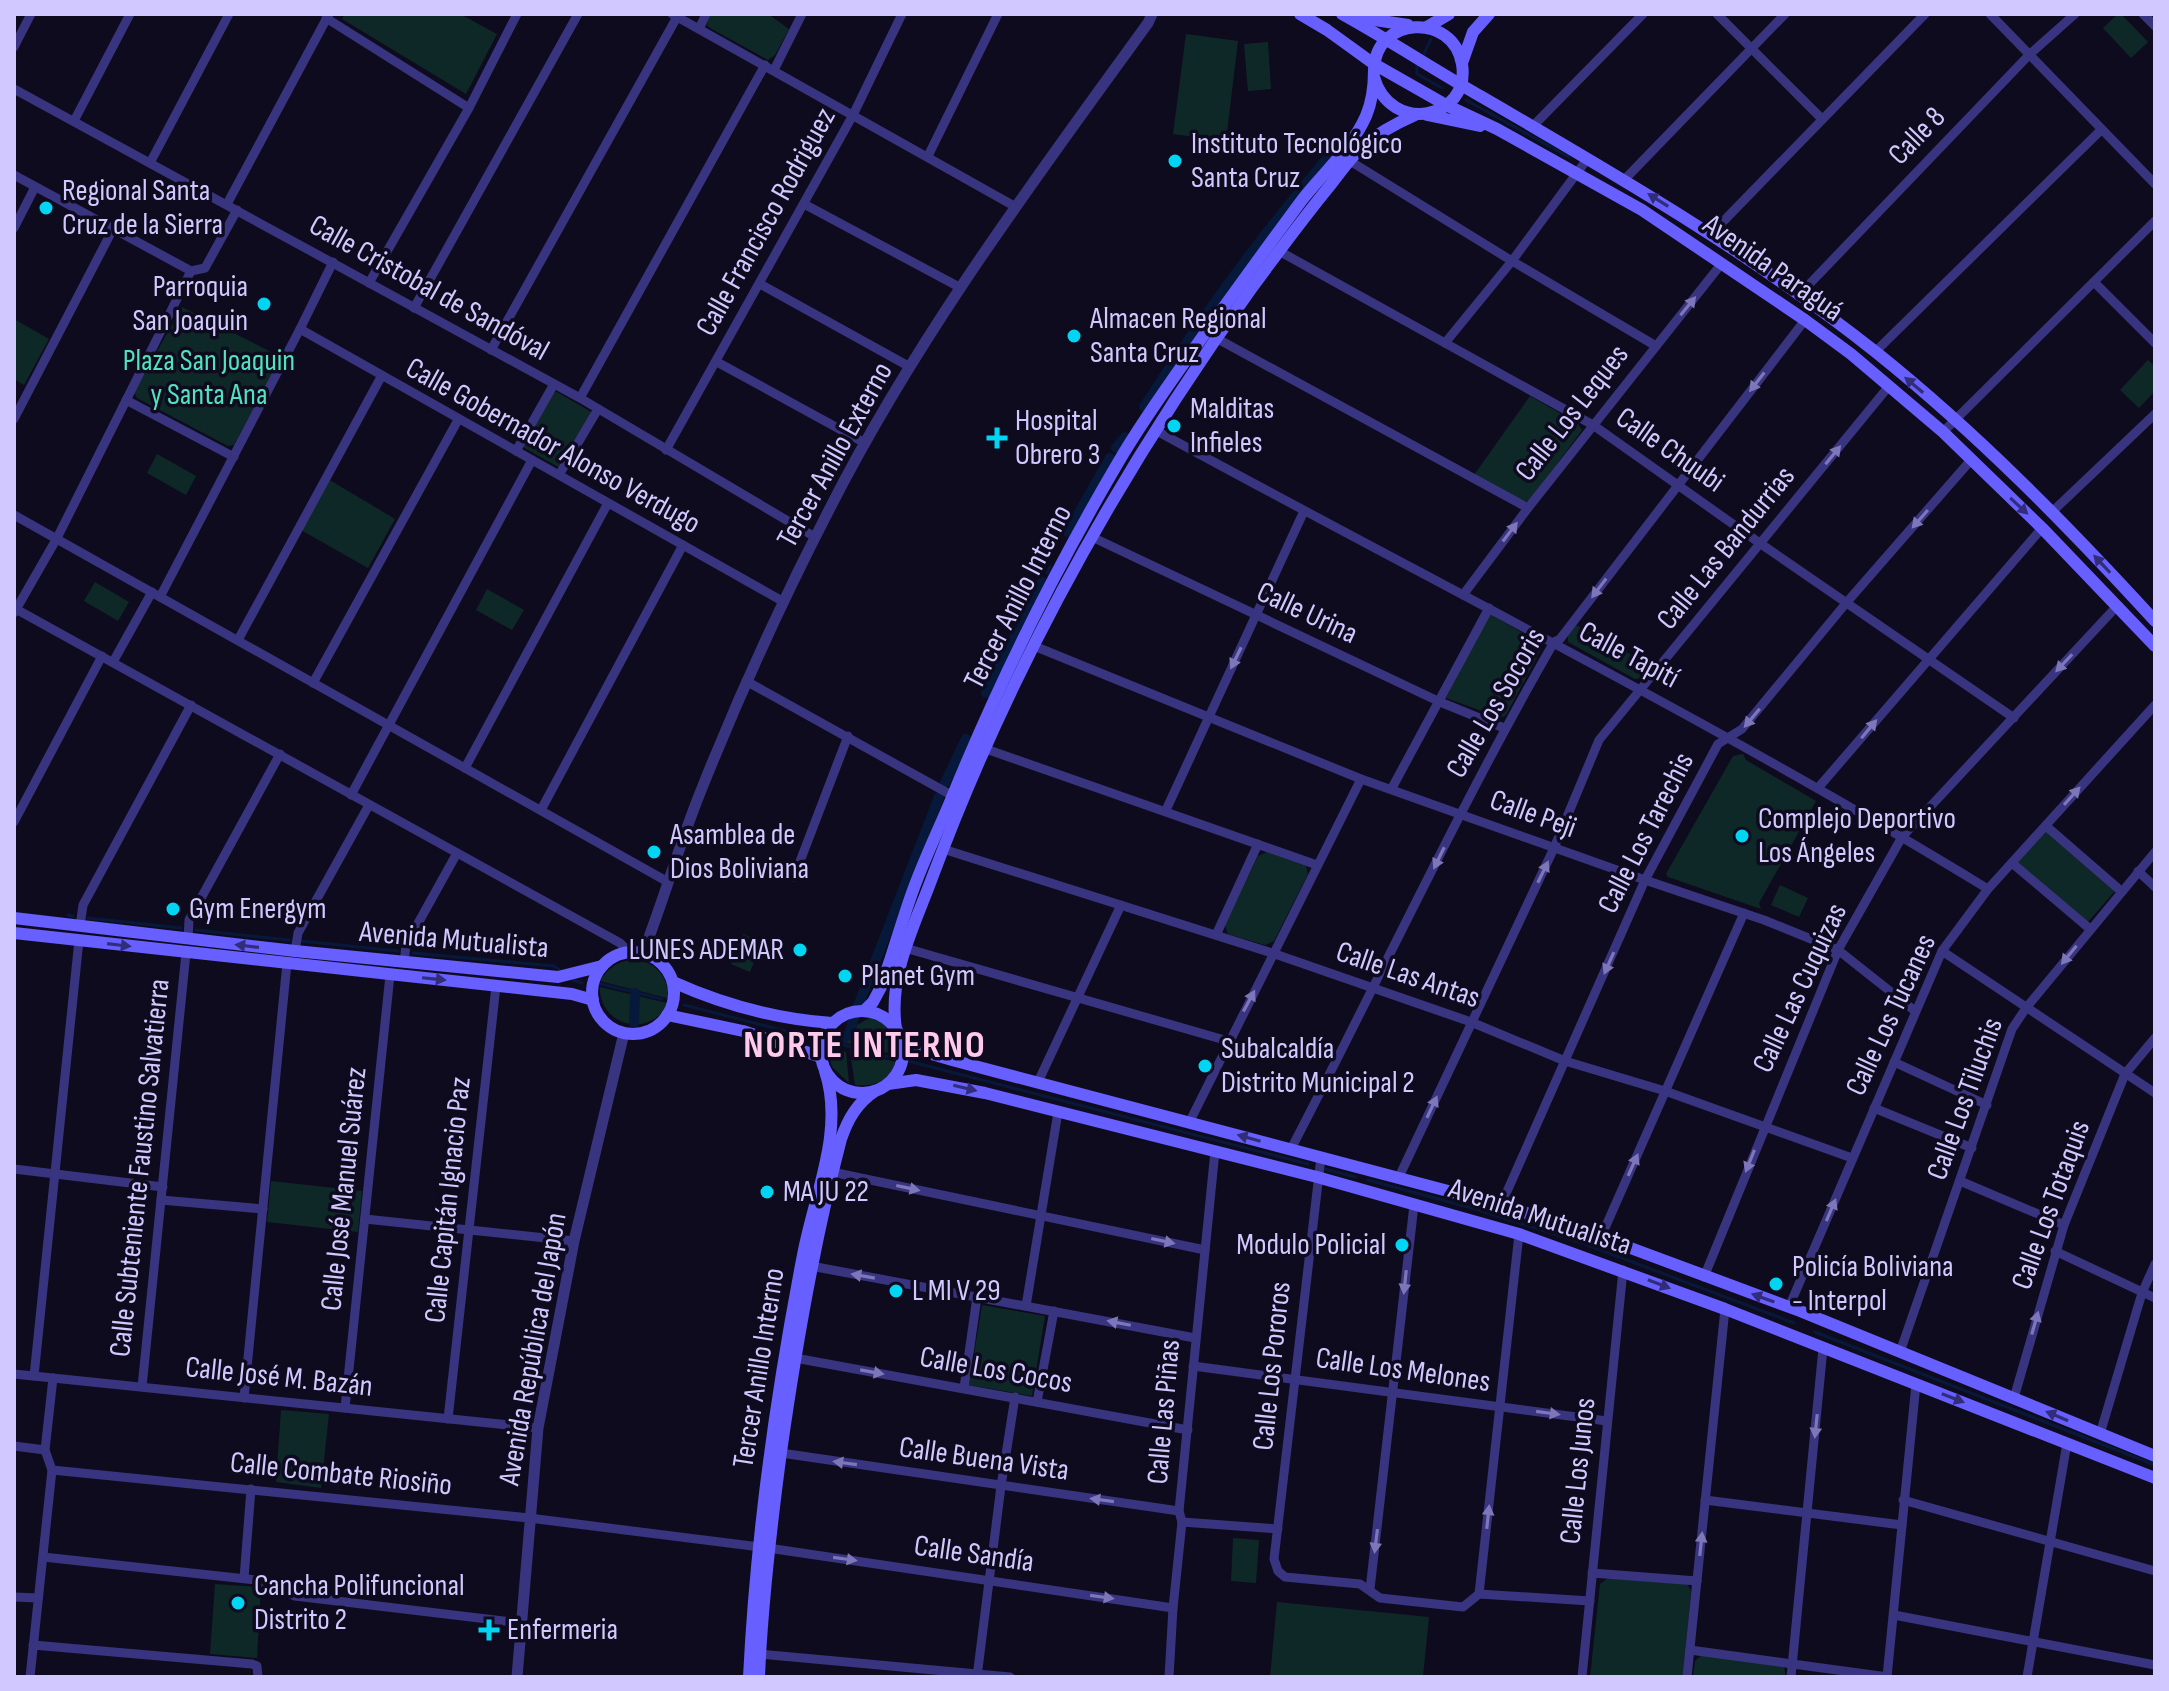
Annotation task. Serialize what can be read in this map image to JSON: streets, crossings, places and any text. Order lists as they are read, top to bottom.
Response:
{
  "streets": {
    "main road": ["Avenida Paraguá", "Tercer Anillo Interno", "Avenida Mutualista"],
    "street": [
      "Calle 8",
      "Calle Francisco Rodriguez",
      "Calle Cristobal de Sandóval",
      "Calle Los Leques",
      "Calle Gobernador Alonso Verdugo",
      "Calle Chuubi",
      "Tercer Anillo Externo",
      "Calle Las Bandurrias",
      "Calle Urina",
      "Calle Tapití",
      "Calle Los Socoris",
      "Calle Peji",
      "Calle Los Tarechis",
      "Calle Las Antas",
      "Calle Las Cuquizas",
      "Calle Los Tucanes",
      "Calle Los Tiluchis",
      "Calle Subteniente Faustino Salvatierra",
      "Calle José Manuel Suárez",
      "Calle Capitán Ignacio Paz",
      "Calle Los Totaquis",
      "Avenida República del Japón",
      "Calle Los Pororos",
      "Calle Los Cocos",
      "Calle Los Melones",
      "Calle José M. Bazán",
      "Calle Las Piñas",
      "Calle Buena Vista",
      "Calle Los Junos",
      "Calle Combate Riosiño",
      "Calle Sandía"
    ]
  },
  "crossings": [
    ["Calle 8", "Avenida Paraguá"],
    ["Calle Francisco Rodriguez", "Calle Cristobal de Sandóval"],
    ["Avenida Paraguá", "Calle Los Leques"],
    ["Avenida Paraguá", "Calle Las Bandurrias"],
    ["Avenida Paraguá", "Tercer Anillo Interno"],
    ["Avenida Paraguá", "Calle Los Socoris"],
    ["Avenida Paraguá", "Calle Los Tarechis"],
    ["Avenida Paraguá", "Calle Las Cuquizas"],
    ["Calle Cristobal de Sandóval", "Tercer Anillo Externo"],
    ["Calle Los Leques", "Calle Chuubi"],
    ["Calle Los Leques", "Calle Tapití"],
    ["Calle Gobernador Alonso Verdugo", "Tercer Anillo Externo"],
    ["Calle Chuubi", "Calle Las Bandurrias"],
    ["Calle Chuubi", "Tercer Anillo Interno"],
    ["Calle Chuubi", "Calle Los Socoris"],
    ["Calle Chuubi", "Calle Los Tarechis"],
    ["Calle Chuubi", "Calle Las Cuquizas"],
    ["Tercer Anillo Externo", "Avenida Mutualista"],
    ["Tercer Anillo Externo", "Avenida República del Japón"],
    ["Calle Las Bandurrias", "Calle Tapití"],
    ["Calle Las Bandurrias", "Calle Peji"],
    ["Calle Las Bandurrias", "Avenida Mutualista"],
    ["Calle Las Bandurrias", "Calle Las Antas"],
    ["Tercer Anillo Interno", "Calle Urina"],
    ["Tercer Anillo Interno", "Calle Tapití"],
    ["Tercer Anillo Interno", "Calle Peji"],
    ["Tercer Anillo Interno", "Avenida Mutualista"],
    ["Tercer Anillo Interno", "Calle Las Antas"],
    ["Tercer Anillo Interno", "Calle Los Cocos"],
    ["Tercer Anillo Interno", "Calle Buena Vista"],
    ["Tercer Anillo Interno", "Calle Combate Riosiño"],
    ["Tercer Anillo Interno", "Calle Sandía"],
    ["Calle Urina", "Calle Los Socoris"],
    ["Calle Tapití", "Calle Los Socoris"],
    ["Calle Tapití", "Calle Los Tarechis"],
    ["Calle Tapití", "Calle Las Cuquizas"],
    ["Calle Tapití", "Calle Los Tucanes"],
    ["Calle Los Socoris", "Calle Peji"],
    ["Calle Los Socoris", "Avenida Mutualista"],
    ["Calle Los Socoris", "Calle Las Antas"],
    ["Calle Peji", "Calle Los Tarechis"],
    ["Calle Peji", "Calle Las Cuquizas"],
    ["Calle Peji", "Calle Los Tucanes"],
    ["Calle Los Tarechis", "Avenida Mutualista"],
    ["Calle Los Tarechis", "Calle Las Antas"],
    ["Avenida Mutualista", "Calle Las Cuquizas"],
    ["Avenida Mutualista", "Calle Los Tucanes"],
    ["Avenida Mutualista", "Calle Los Tiluchis"],
    ["Avenida Mutualista", "Calle Subteniente Faustino Salvatierra"],
    ["Avenida Mutualista", "Calle José Manuel Suárez"],
    ["Avenida Mutualista", "Calle Capitán Ignacio Paz"],
    ["Avenida Mutualista", "Calle Los Totaquis"],
    ["Avenida Mutualista", "Avenida República del Japón"],
    ["Avenida Mutualista", "Calle Los Pororos"],
    ["Avenida Mutualista", "Calle Las Piñas"],
    ["Avenida Mutualista", "Calle Los Junos"],
    ["Calle Las Antas", "Calle Las Cuquizas"],
    ["Calle Las Antas", "Calle Los Tucanes"],
    ["Calle Subteniente Faustino Salvatierra", "Calle José M. Bazán"],
    ["Calle José Manuel Suárez", "Calle José M. Bazán"],
    ["Calle Capitán Ignacio Paz", "Calle José M. Bazán"],
    ["Avenida República del Japón", "Calle José M. Bazán"],
    ["Avenida República del Japón", "Calle Combate Riosiño"],
    ["Calle Los Pororos", "Calle Los Melones"],
    ["Calle Los Cocos", "Calle Las Piñas"],
    ["Calle Los Melones", "Calle Las Piñas"],
    ["Calle Los Melones", "Calle Los Junos"],
    ["Calle Las Piñas", "Calle Buena Vista"],
    ["Calle Las Piñas", "Calle Sandía"],
    ["Calle Combate Riosiño", "Calle Sandía"]
  ],
  "one_way": [
    "Calle Los Leques",
    "Calle Las Bandurrias",
    "Calle Los Socoris",
    "Calle Los Tarechis",
    "Calle Las Cuquizas",
    "Calle Los Tucanes",
    "Calle Los Totaquis",
    "Calle Los Cocos",
    "Calle Buena Vista",
    "Calle Sandía"
  ],
  "districts": ["NORTE INTERNO"],
  "parks": ["Plaza San Joaquin y Santa Ana"],
  "places": {
    "other": [
      "Instituto Tecnológico Santa Cruz",
      "Regional Santa Cruz de la Sierra",
      "Parroquia San Joaquin",
      "Almacen Regional Santa Cruz",
      "Malditas Infieles",
      "Complejo Deportivo Los Ángeles",
      "Asamblea de Dios Boliviana",
      "Gym Energym",
      "LUNES ADEMAR",
      "Planet Gym",
      "Subalcaldía Distrito Municipal 2",
      "MA JU 22",
      "Modulo Policial",
      "Policía Boliviana - Interpol",
      "L MI V 29",
      "Cancha Polifuncional Distrito 2"
    ],
    "health": ["Hospital Obrero 3", "Enfermeria"]
  }
}
